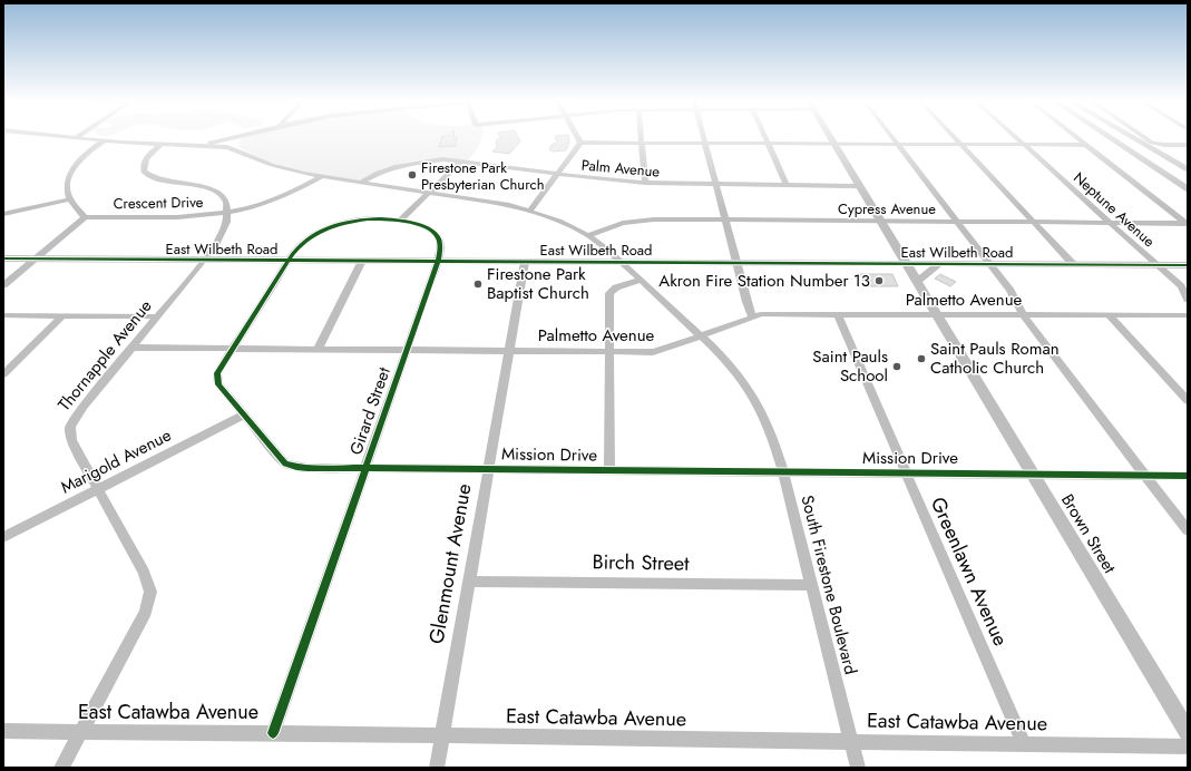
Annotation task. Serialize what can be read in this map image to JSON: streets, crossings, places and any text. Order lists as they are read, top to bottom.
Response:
{
  "streets": {
    "main road": ["East Wilbeth Road", "Brown Street"],
    "street": [
      "Palm Avenue",
      "Crescent Drive",
      "Cypress Avenue",
      "Neptune Avenue",
      "Palmetto Avenue",
      "Thornapple Avenue",
      "Girard Street",
      "Mission Drive",
      "Marigold Avenue",
      "Birch Street",
      "Glenmount Avenue",
      "Greenlawn Avenue",
      "South Firestone Boulevard",
      "East Catawba Avenue"
    ]
  },
  "crossings": [
    ["Palm Avenue", "Brown Street"],
    ["Palm Avenue", "South Firestone Boulevard"],
    ["Crescent Drive", "Thornapple Avenue"],
    ["Crescent Drive", "South Firestone Boulevard"],
    ["Cypress Avenue", "Neptune Avenue"],
    ["Cypress Avenue", "Brown Street"],
    ["Cypress Avenue", "South Firestone Boulevard"],
    ["Neptune Avenue", "East Wilbeth Road"],
    ["East Wilbeth Road", "Thornapple Avenue"],
    ["East Wilbeth Road", "Girard Street"],
    ["East Wilbeth Road", "Mission Drive"],
    ["East Wilbeth Road", "Brown Street"],
    ["East Wilbeth Road", "Glenmount Avenue"],
    ["East Wilbeth Road", "South Firestone Boulevard"],
    ["Palmetto Avenue", "Thornapple Avenue"],
    ["Palmetto Avenue", "Girard Street"],
    ["Palmetto Avenue", "Mission Drive"],
    ["Palmetto Avenue", "Brown Street"],
    ["Palmetto Avenue", "Glenmount Avenue"],
    ["Palmetto Avenue", "Greenlawn Avenue"],
    ["Palmetto Avenue", "South Firestone Boulevard"],
    ["Thornapple Avenue", "Marigold Avenue"],
    ["Thornapple Avenue", "East Catawba Avenue"],
    ["Girard Street", "Mission Drive"],
    ["Girard Street", "East Catawba Avenue"],
    ["Mission Drive", "Marigold Avenue"],
    ["Mission Drive", "Brown Street"],
    ["Mission Drive", "Glenmount Avenue"],
    ["Mission Drive", "Greenlawn Avenue"],
    ["Mission Drive", "South Firestone Boulevard"],
    ["Birch Street", "Glenmount Avenue"],
    ["Birch Street", "South Firestone Boulevard"],
    ["Glenmount Avenue", "East Catawba Avenue"],
    ["Greenlawn Avenue", "East Catawba Avenue"],
    ["South Firestone Boulevard", "East Catawba Avenue"]
  ],
  "places": [
    "Firestone Park Presbyterian Church",
    "Akron Fire Station Number 13",
    "Firestone Park Baptist Church",
    "Saint Pauls Roman Catholic Church",
    "Saint Pauls School"
  ]
}
